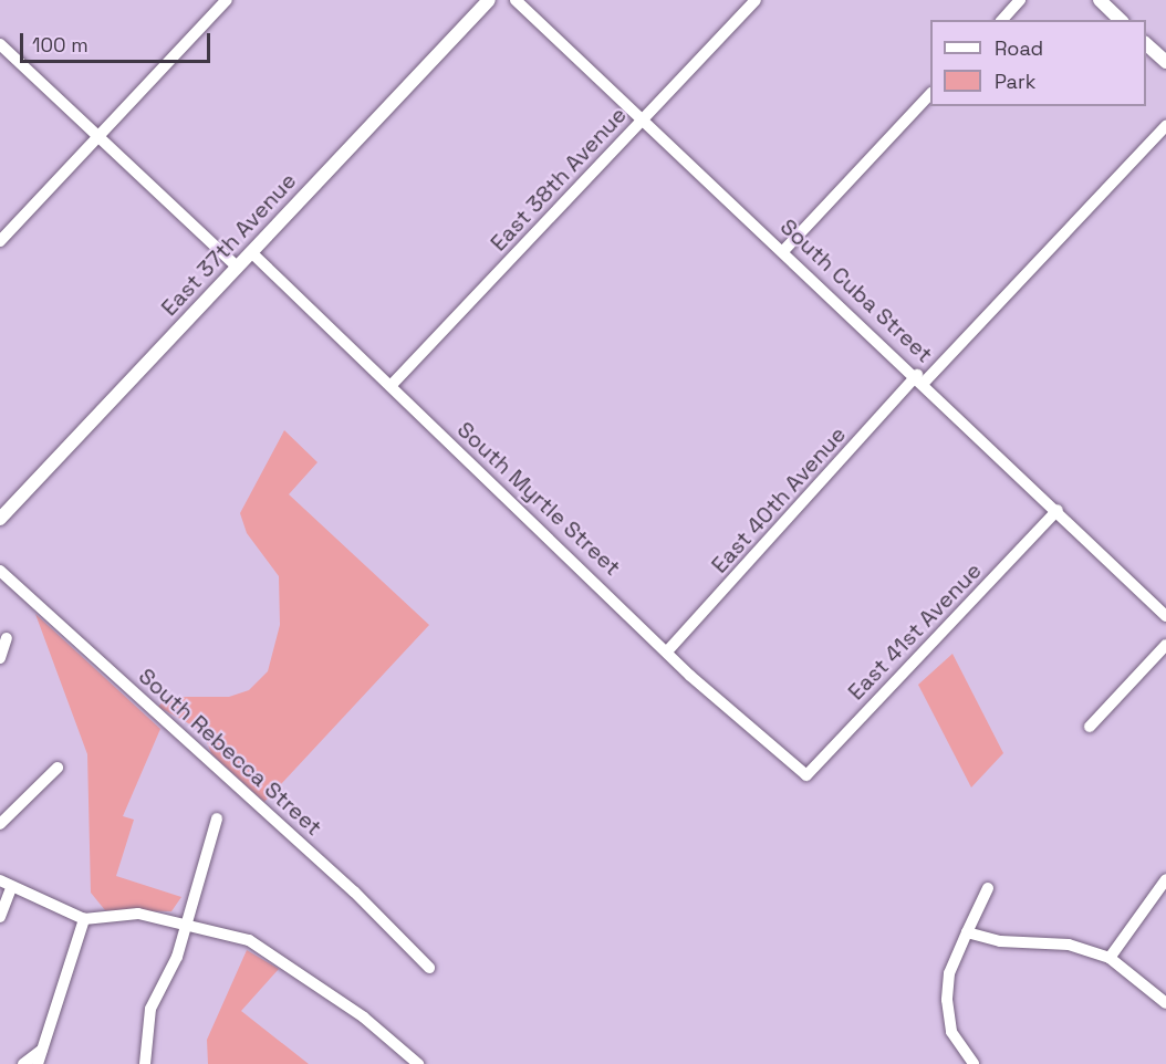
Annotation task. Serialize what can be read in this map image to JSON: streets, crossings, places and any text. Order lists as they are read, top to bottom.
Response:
{
  "streets": {
    "street": [
      "East 38th Avenue",
      "East 37th Avenue",
      "South Cuba Street",
      "South Myrtle Street",
      "East 40th Avenue",
      "East 41st Avenue",
      "South Rebecca Street"
    ]
  },
  "crossings": [
    ["East 38th Avenue", "South Cuba Street"],
    ["East 38th Avenue", "South Myrtle Street"],
    ["East 37th Avenue", "South Myrtle Street"],
    ["South Cuba Street", "East 40th Avenue"],
    ["South Cuba Street", "East 41st Avenue"],
    ["South Myrtle Street", "East 40th Avenue"],
    ["South Myrtle Street", "East 41st Avenue"]
  ],
  "legend": ["Road", "Park"],
  "scale_bar": "100 m"
}
